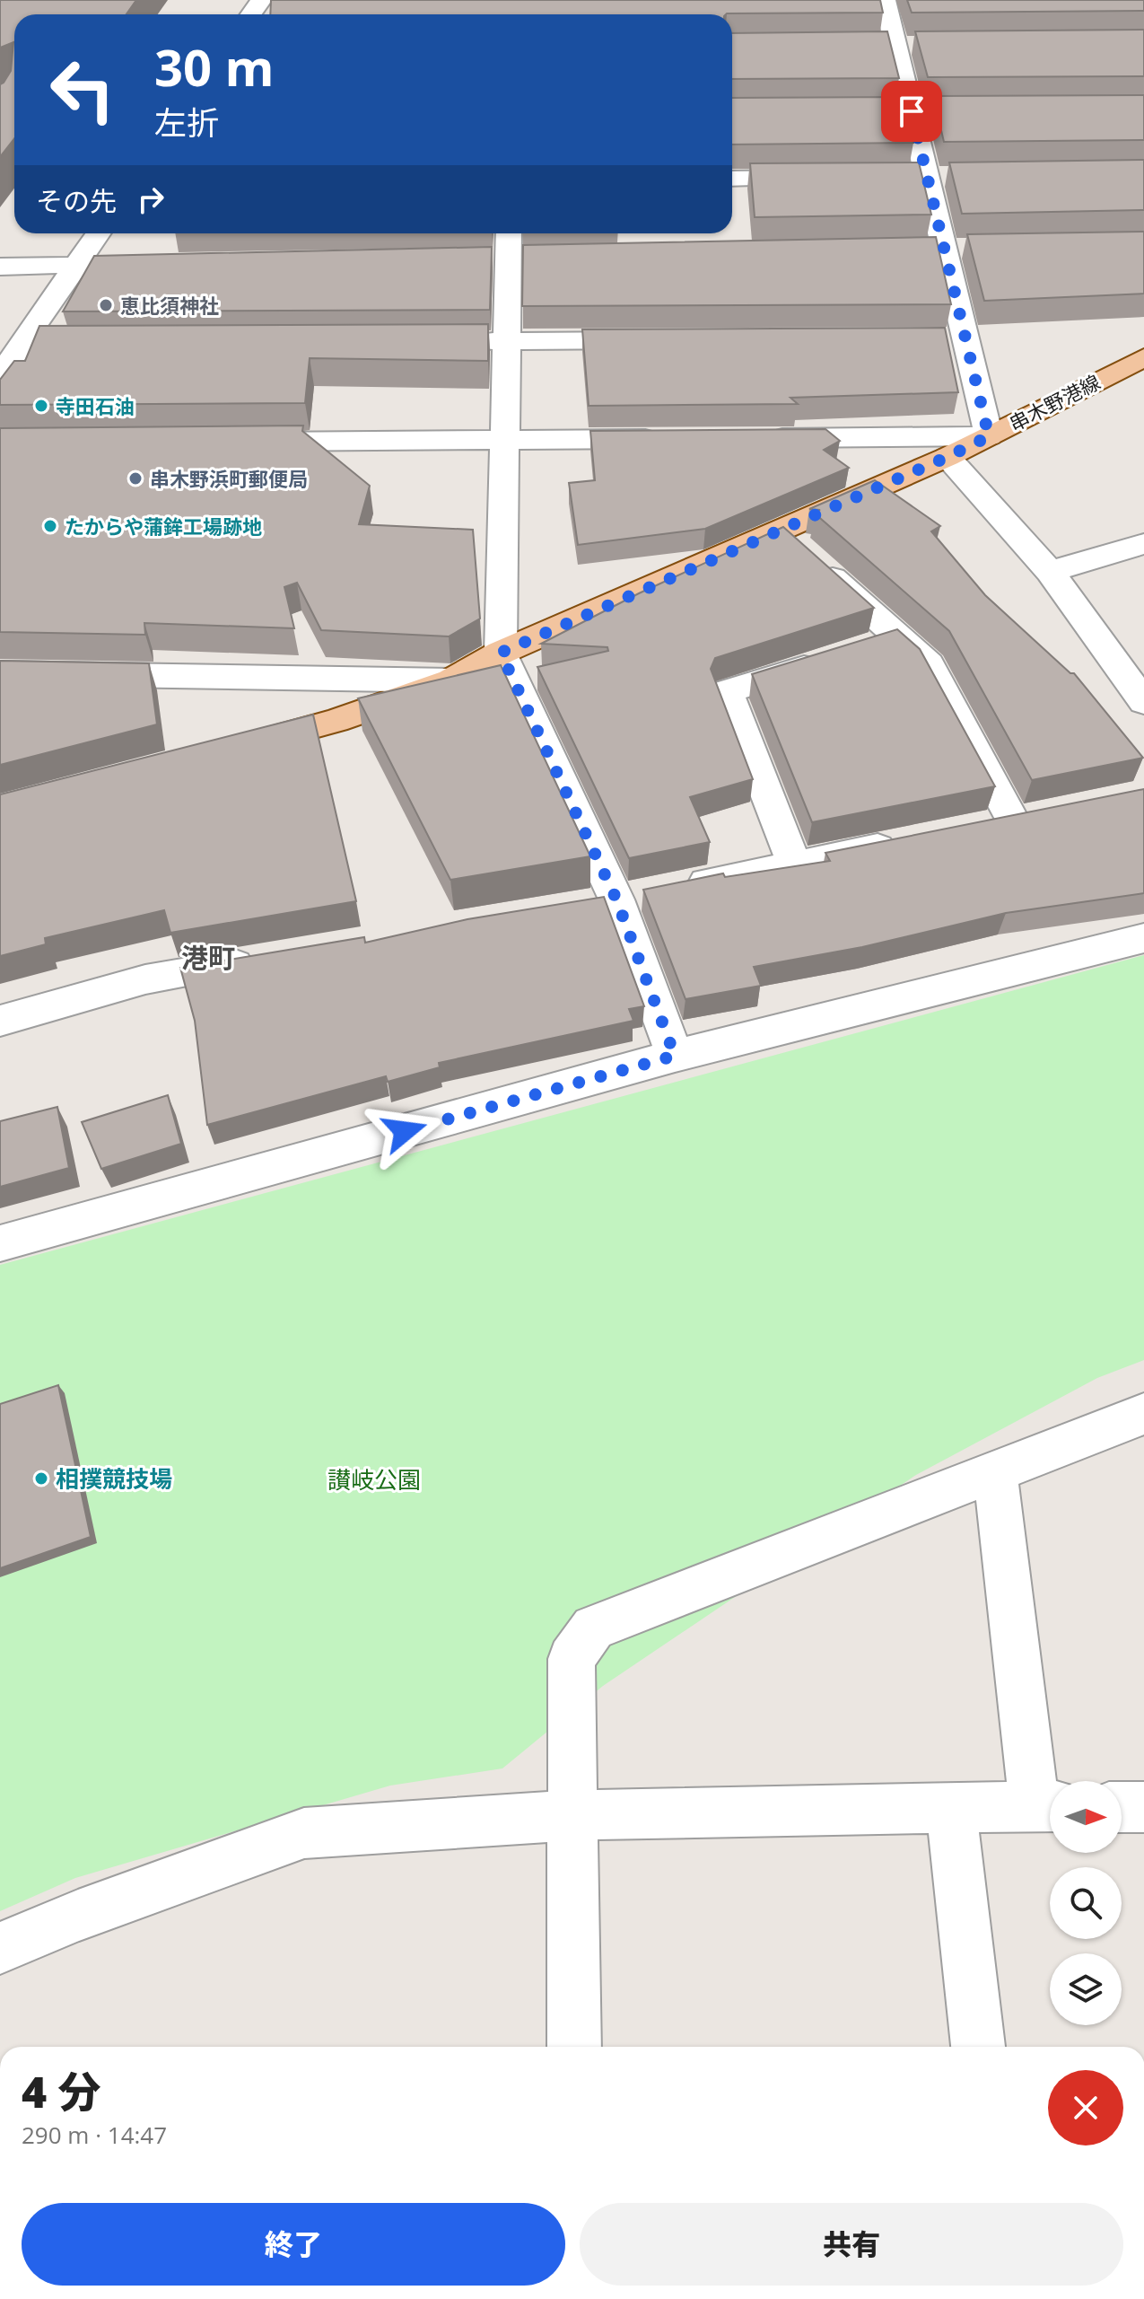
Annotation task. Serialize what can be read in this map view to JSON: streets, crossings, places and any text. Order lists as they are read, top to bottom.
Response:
{
  "streets": {
    "main road": ["串木野港線"]
  },
  "districts": ["港町"],
  "parks": ["讃岐公園"],
  "places": [
    "恵比須神社",
    "寺田石油",
    "串木野浜町郵便局",
    "たからや蒲鉾工場跡地",
    "相撲競技場"
  ],
  "north": "right",
  "page": {
    "turn": ["30 m", "左折"],
    "then": "その先",
    "heading": ["4 分", "290 m · 14:47"],
    "buttons": ["終了", "共有"]
  }
}
